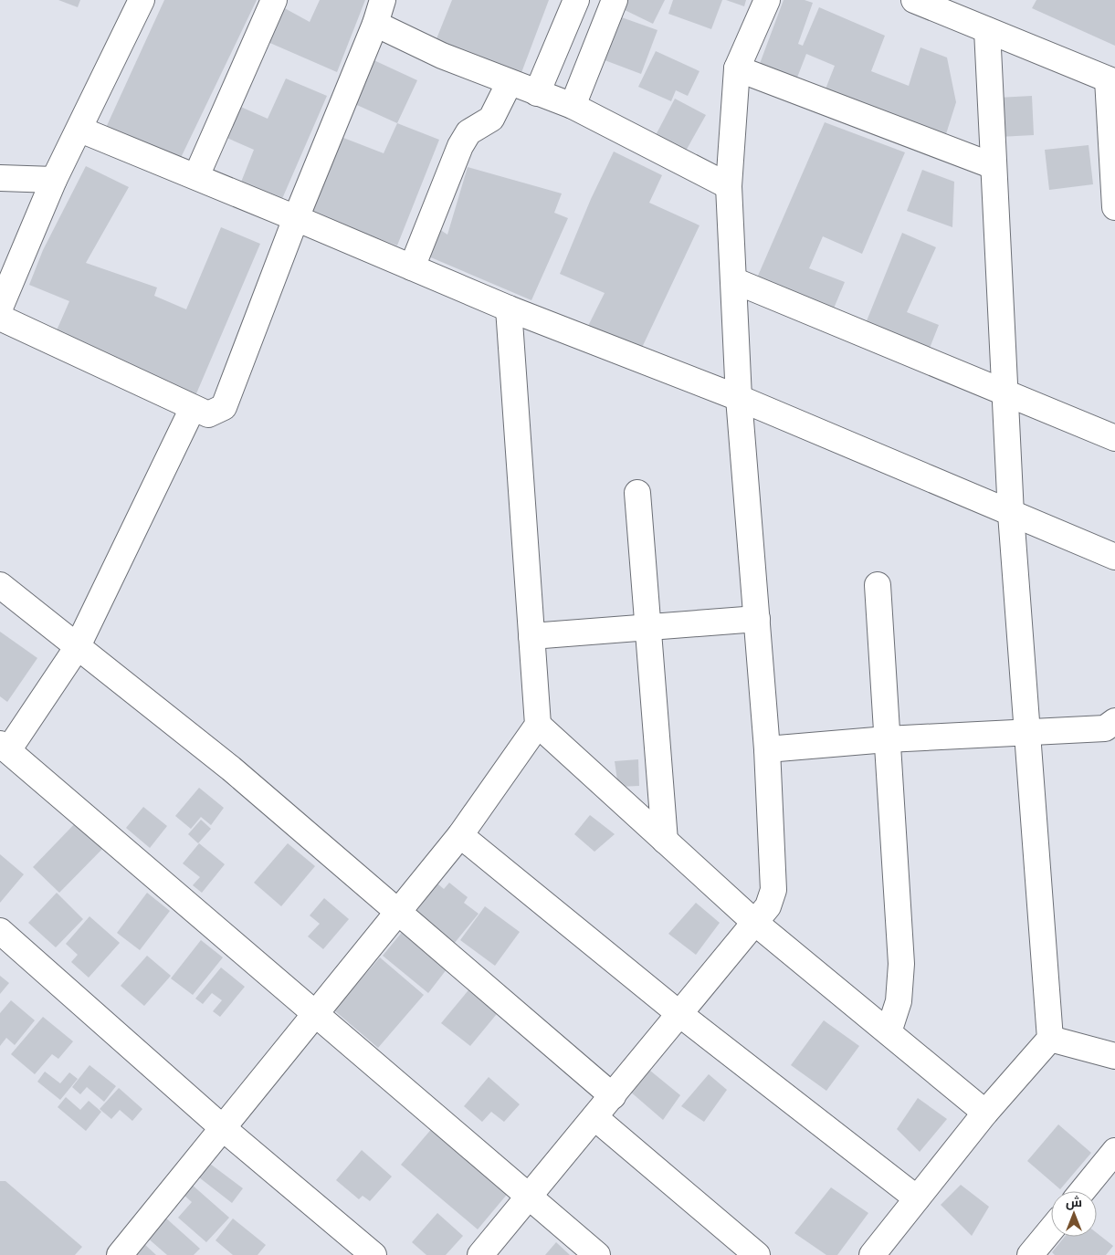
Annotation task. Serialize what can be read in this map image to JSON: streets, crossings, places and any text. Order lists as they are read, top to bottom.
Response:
{
  "north": "top"
}
